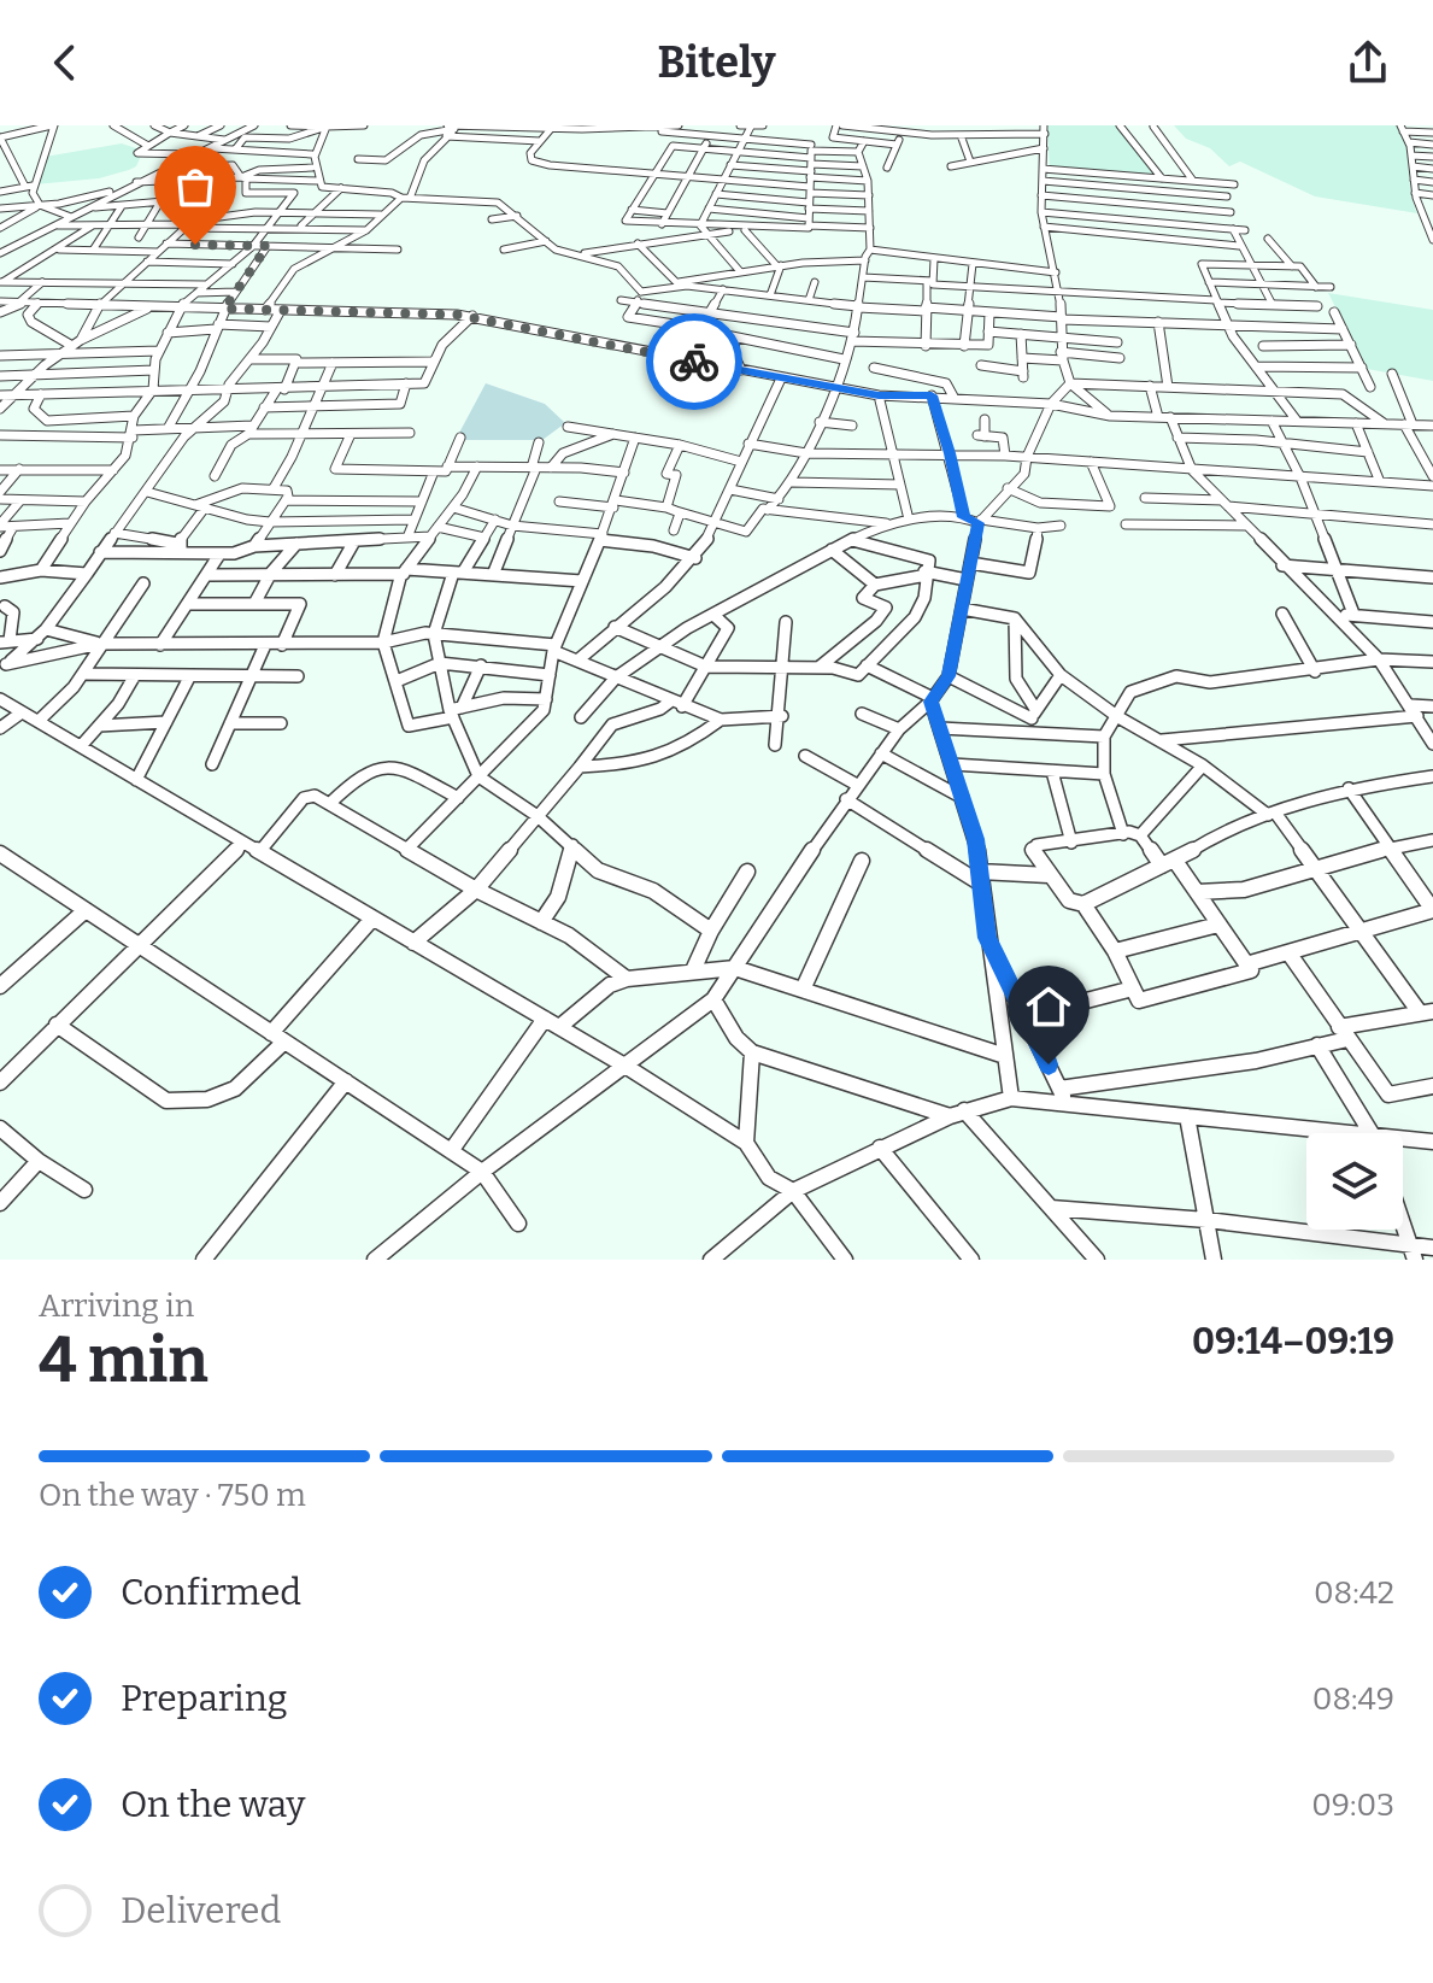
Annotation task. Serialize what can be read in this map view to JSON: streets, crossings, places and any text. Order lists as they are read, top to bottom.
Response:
{
  "page": {
    "header": "Bitely",
    "heading": ["4 min", "Arriving in", "09:14–09:19"],
    "bar": "On the way · 750 m",
    "list": [
      ["Confirmed", "08:42"],
      ["Preparing", "08:49"],
      ["On the way", "09:03"],
      "Delivered"
    ]
  }
}
